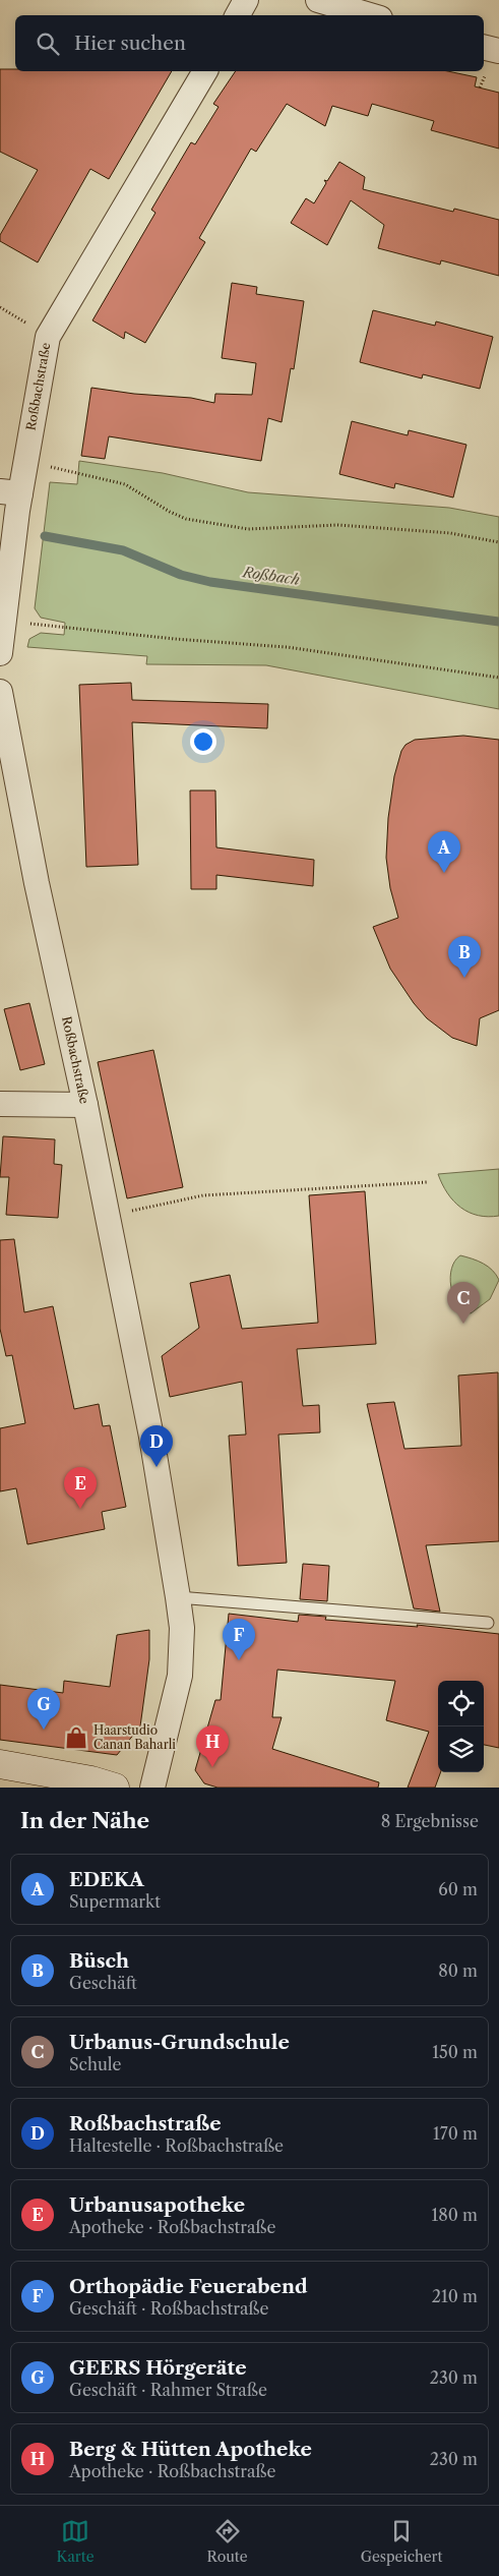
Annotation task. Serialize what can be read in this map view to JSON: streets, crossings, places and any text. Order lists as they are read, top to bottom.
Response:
{
  "streets": {
    "street": ["Roßbachstraße"]
  },
  "water": ["Roßbach"],
  "places": {
    "shop": ["Haarstudio Canan Baharli"]
  },
  "page": {
    "search": "Hier suchen",
    "pins": [
      "A",
      "B",
      "C",
      "D",
      "E",
      "F",
      "G",
      "H"
    ],
    "heading": ["In der Nähe", "8 Ergebnisse"],
    "list": [
      {
        "mark": "A",
        "name": "EDEKA",
        "note": "Supermarkt",
        "value": "60 m"
      },
      {
        "mark": "B",
        "name": "Büsch",
        "note": "Geschäft",
        "value": "80 m"
      },
      {
        "mark": "C",
        "name": "Urbanus-Grundschule",
        "note": "Schule",
        "value": "150 m"
      },
      {
        "mark": "D",
        "name": "Roßbachstraße",
        "note": "Haltestelle · Roßbachstraße",
        "value": "170 m"
      },
      {
        "mark": "E",
        "name": "Urbanusapotheke",
        "note": "Apotheke · Roßbachstraße",
        "value": "180 m"
      },
      {
        "mark": "F",
        "name": "Orthopädie Feuerabend",
        "note": "Geschäft · Roßbachstraße",
        "value": "210 m"
      },
      {
        "mark": "G",
        "name": "GEERS Hörgeräte",
        "note": "Geschäft · Rahmer Straße",
        "value": "230 m"
      },
      {
        "mark": "H",
        "name": "Berg & Hütten Apotheke",
        "note": "Apotheke · Roßbachstraße",
        "value": "230 m"
      }
    ],
    "nav": ["Karte", "Route", "Gespeichert"]
  }
}
